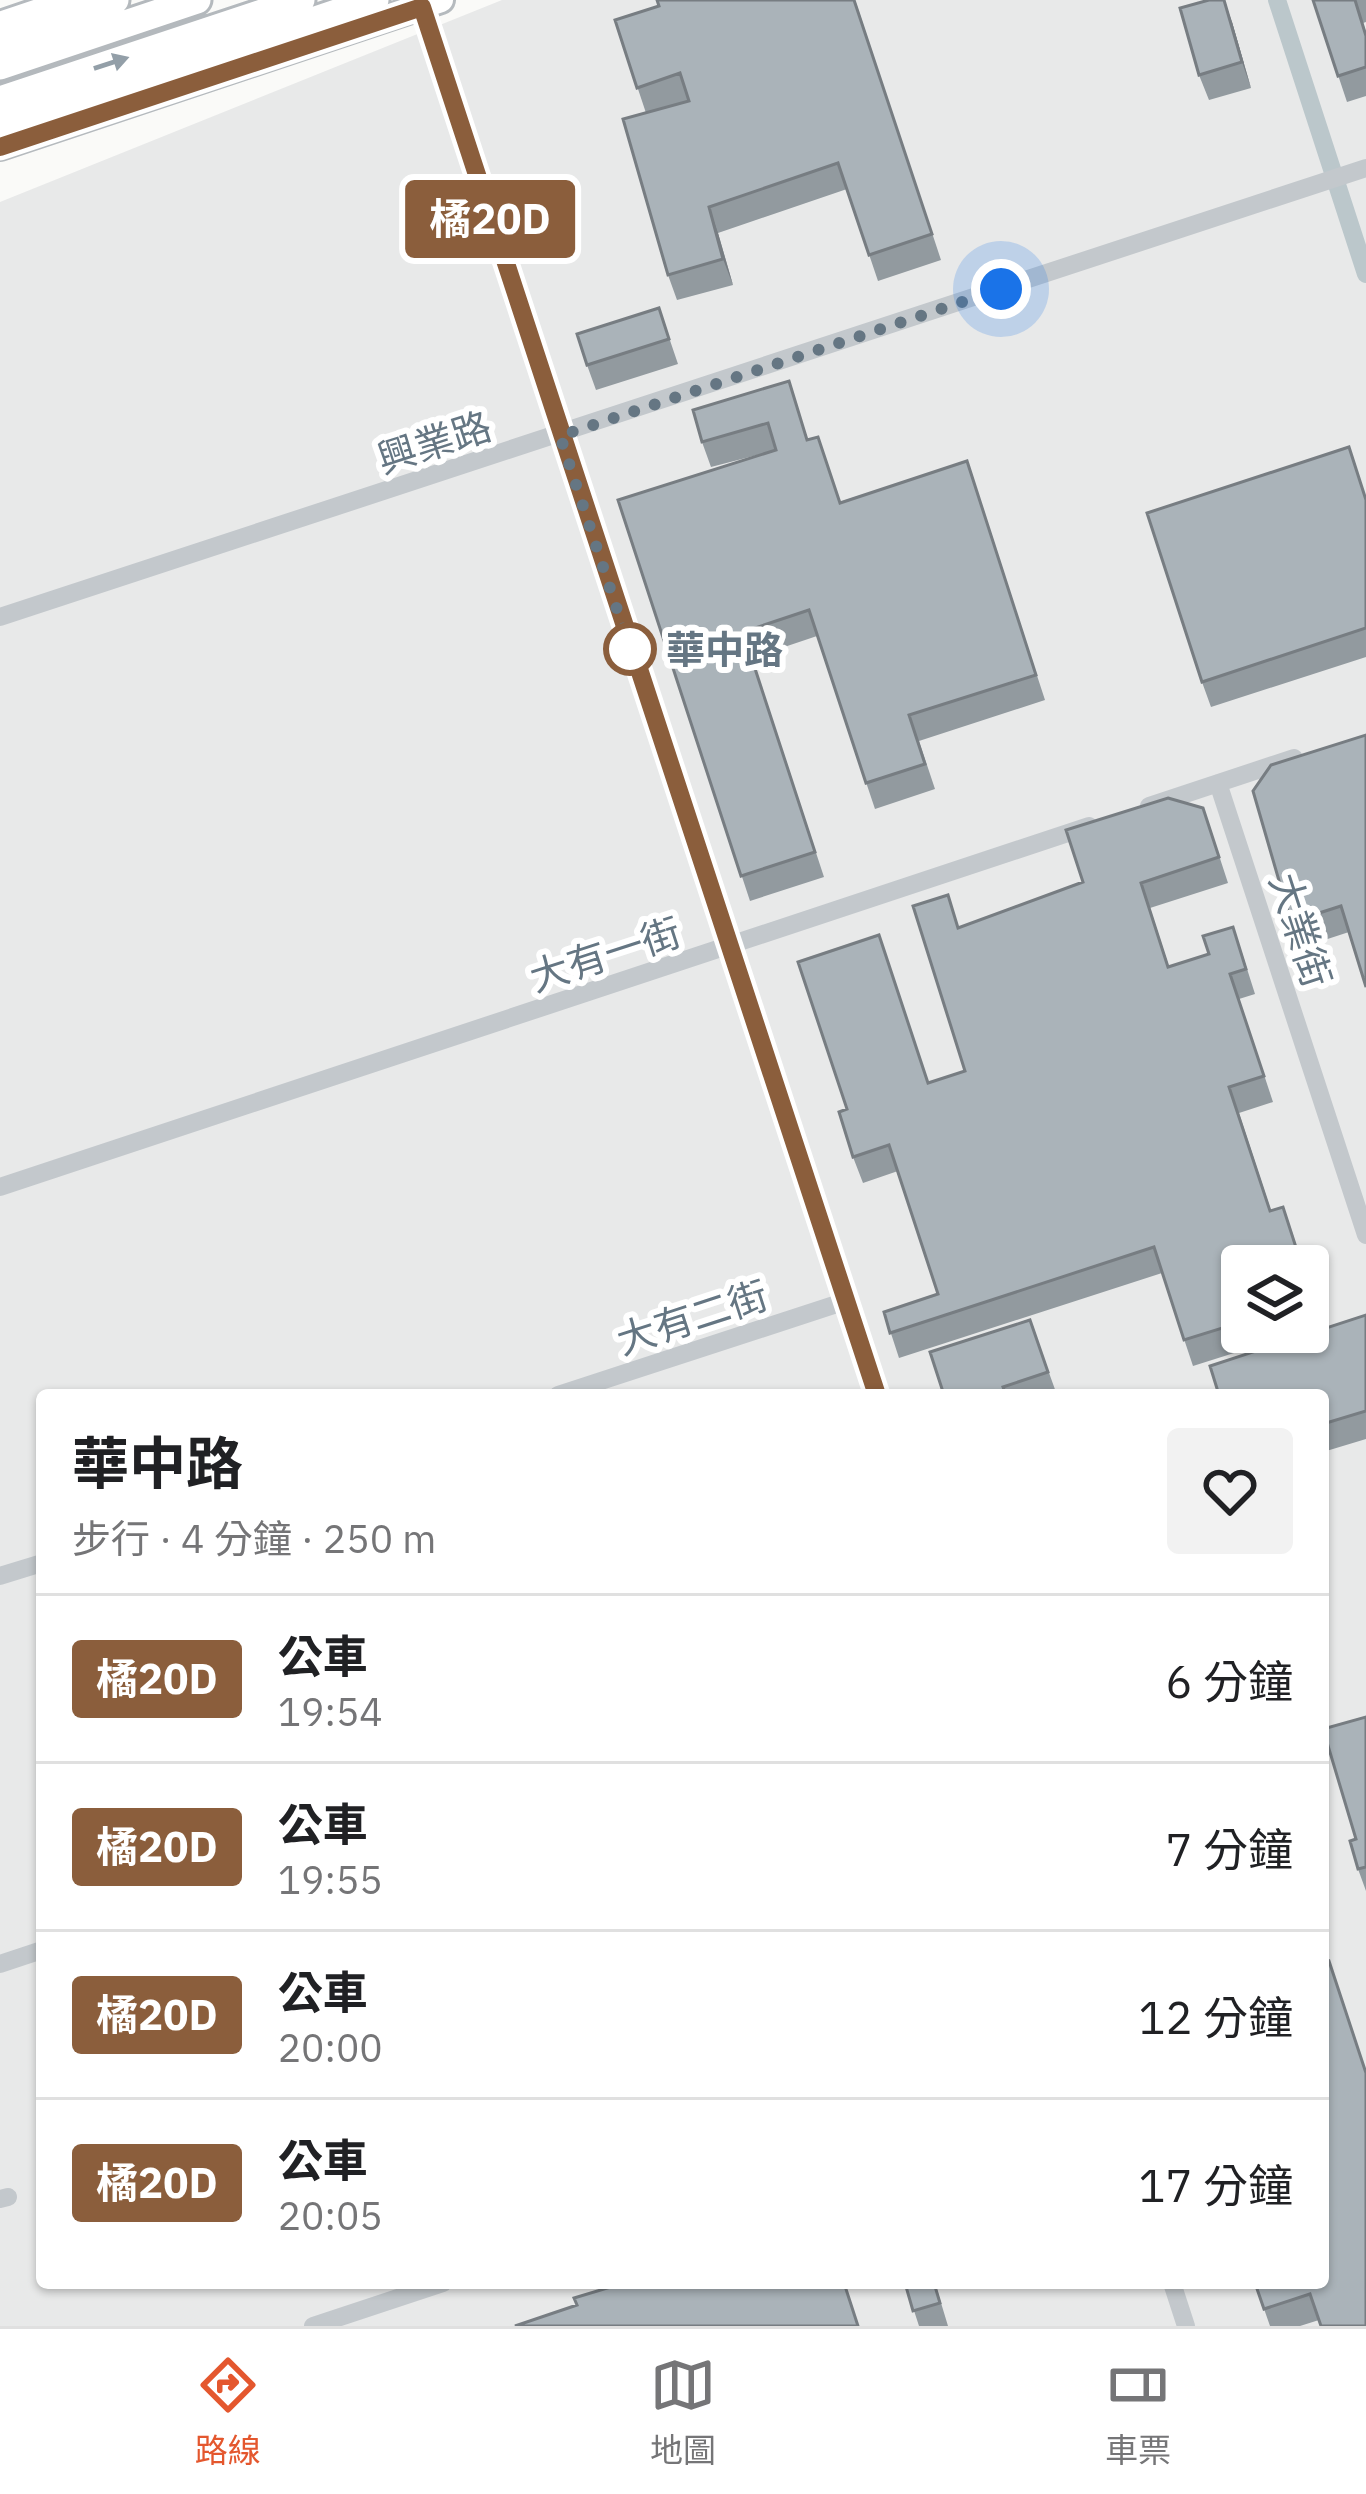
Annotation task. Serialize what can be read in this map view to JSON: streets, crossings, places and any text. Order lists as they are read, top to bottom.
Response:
{
  "streets": {
    "street": [
      "興業路",
      "大業街",
      "大有一街",
      "大有二街"
    ]
  },
  "places": ["華中路"],
  "lines": ["bus line 橘20D"],
  "page": {
    "on_map": "橘20D",
    "heading": ["華中路", "步行 · 4 分鐘 · 250 m"],
    "list": [
      {
        "mark": "橘20D",
        "name": "公車",
        "note": "19:54",
        "value": "6 分鐘"
      },
      {
        "mark": "橘20D",
        "name": "公車",
        "note": "19:55",
        "value": "7 分鐘"
      },
      {
        "mark": "橘20D",
        "name": "公車",
        "note": "20:00",
        "value": "12 分鐘"
      },
      {
        "mark": "橘20D",
        "name": "公車",
        "note": "20:05",
        "value": "17 分鐘"
      }
    ],
    "tabs": ["路線", "地圖", "車票"]
  }
}
